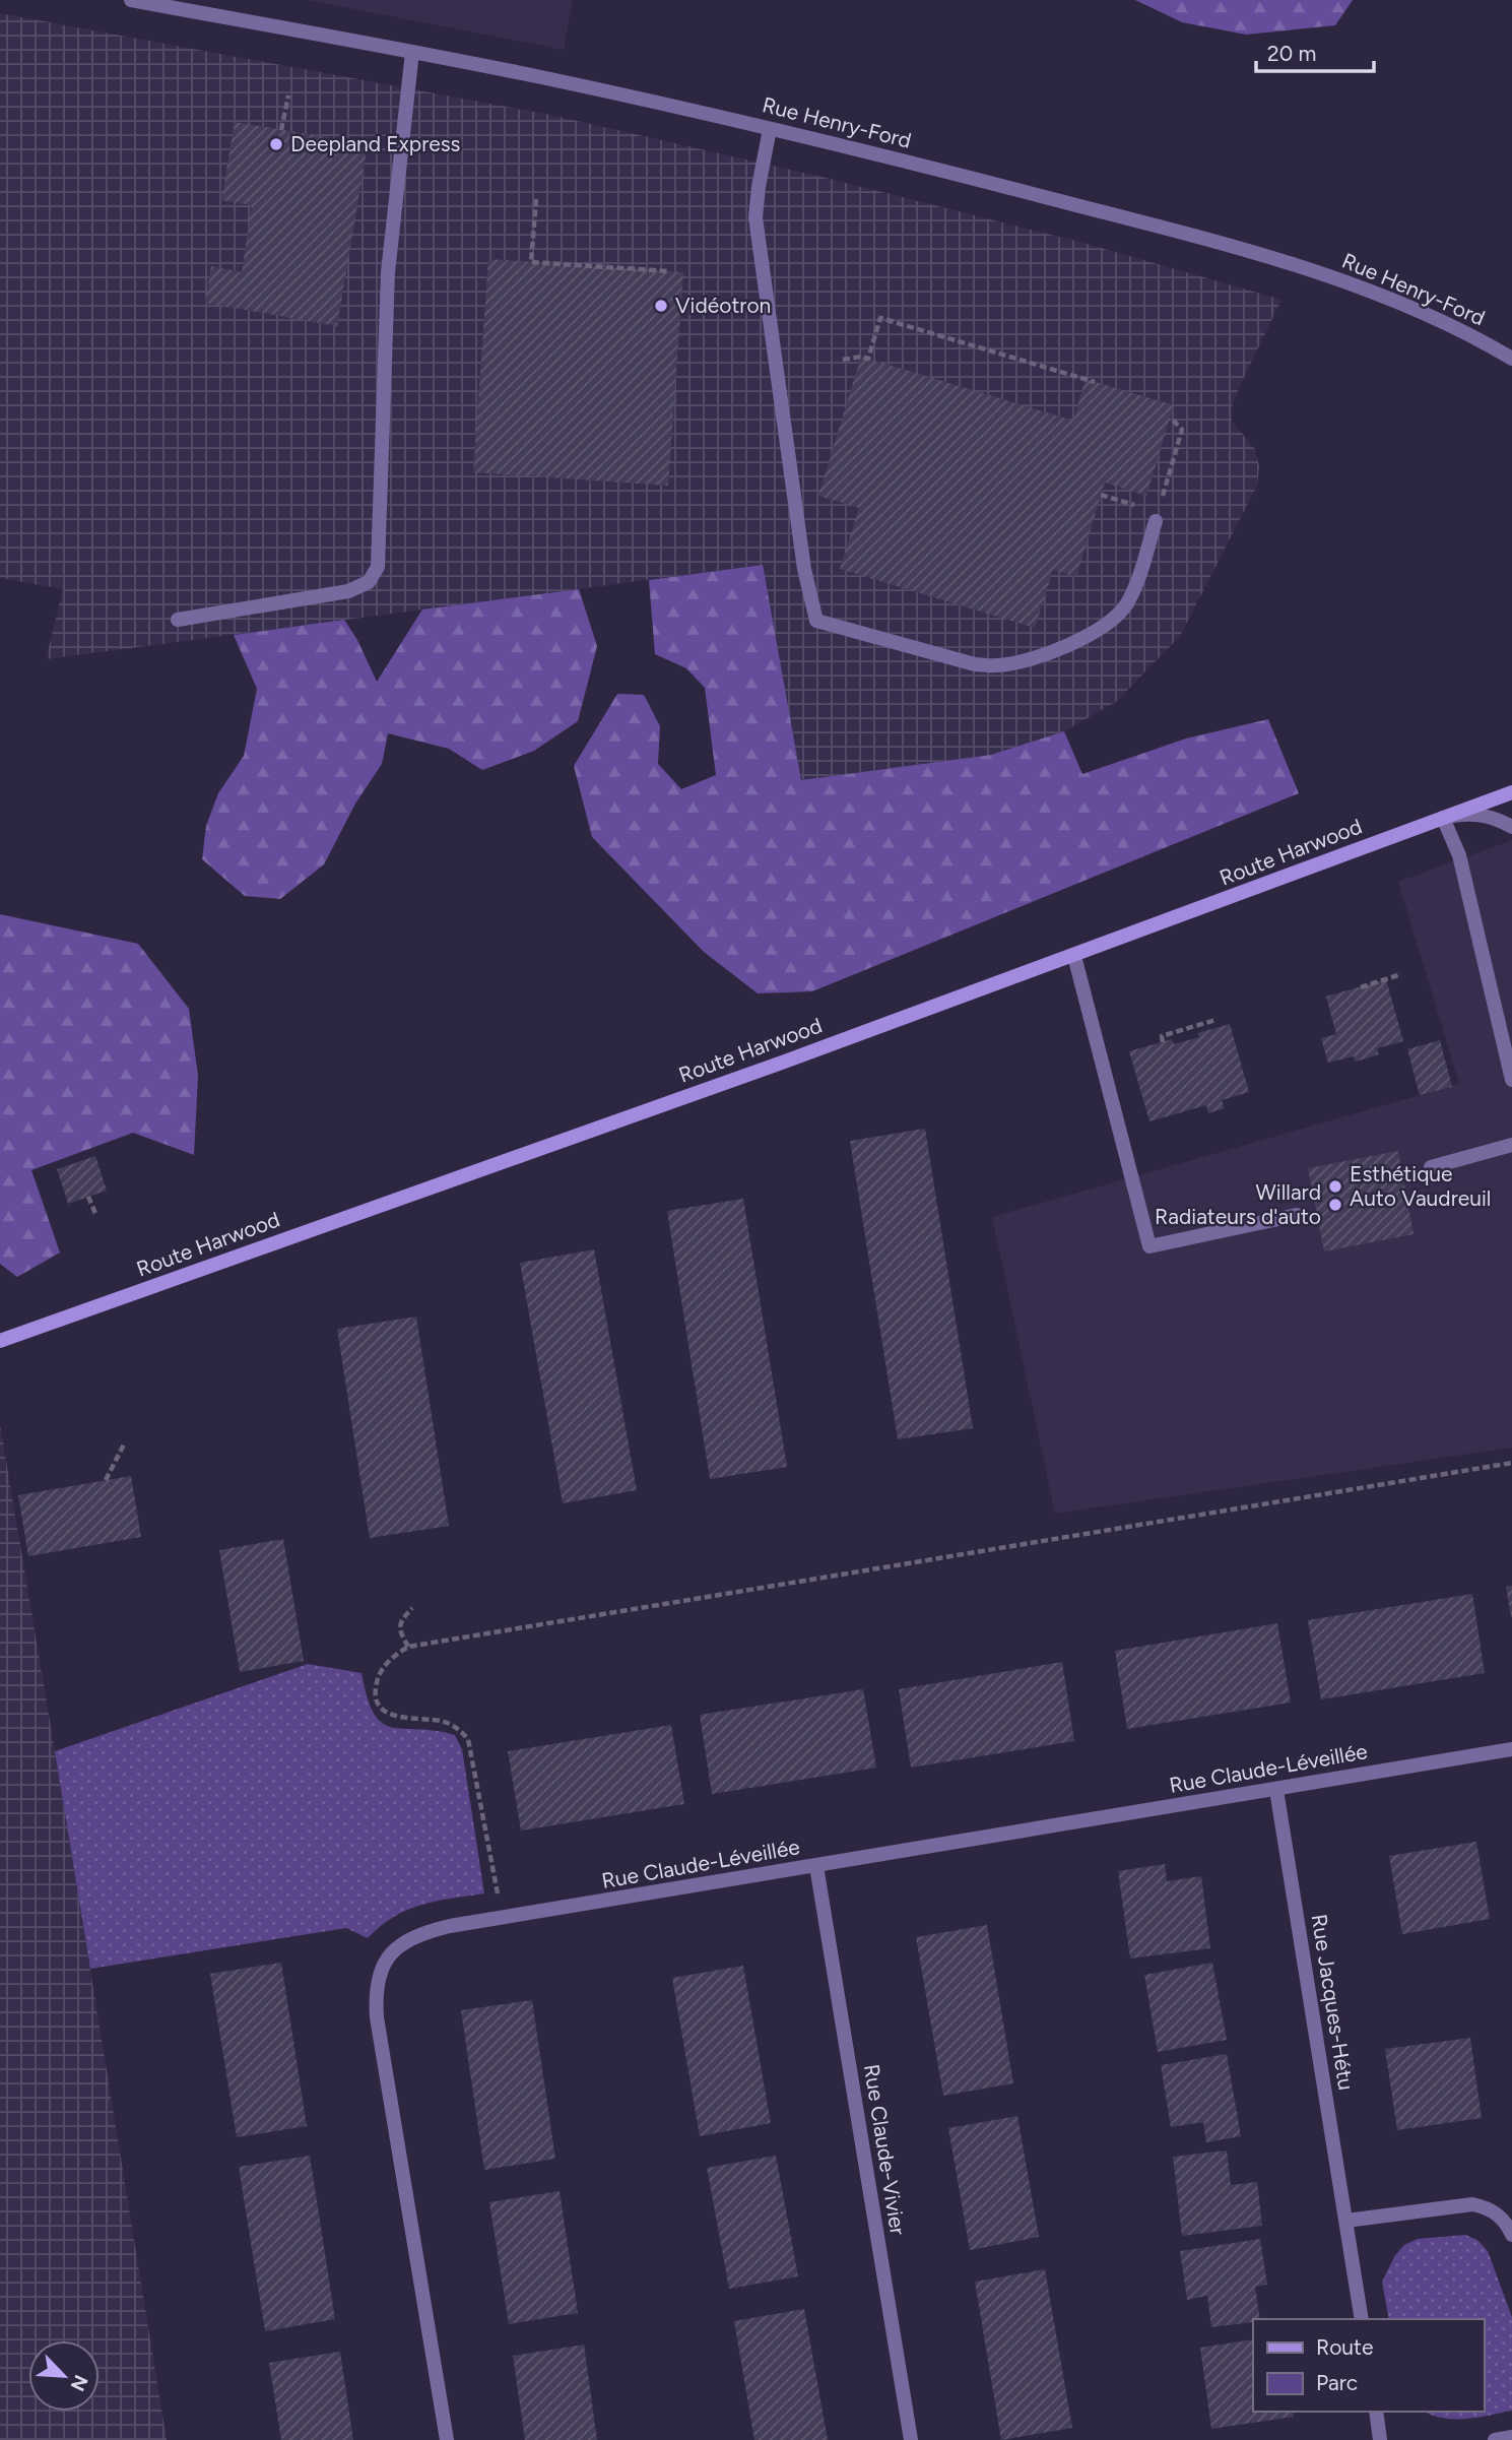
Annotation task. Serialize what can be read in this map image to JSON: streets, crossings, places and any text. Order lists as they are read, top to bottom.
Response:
{
  "streets": {
    "main road": ["Route Harwood"],
    "street": [
      "Rue Henry-Ford",
      "Rue Claude-Léveillée",
      "Rue Jacques-Hétu",
      "Rue Claude-Vivier"
    ]
  },
  "crossings": [
    ["Rue Claude-Léveillée", "Rue Jacques-Hétu"],
    ["Rue Claude-Léveillée", "Rue Claude-Vivier"]
  ],
  "places": [
    "Deepland Express",
    "Vidéotron",
    "Esthétique Auto Vaudreuil",
    "Willard Radiateurs d'auto"
  ],
  "legend": ["Route", "Parc"],
  "scale_bar": "20 m",
  "north": "bottom right"
}
